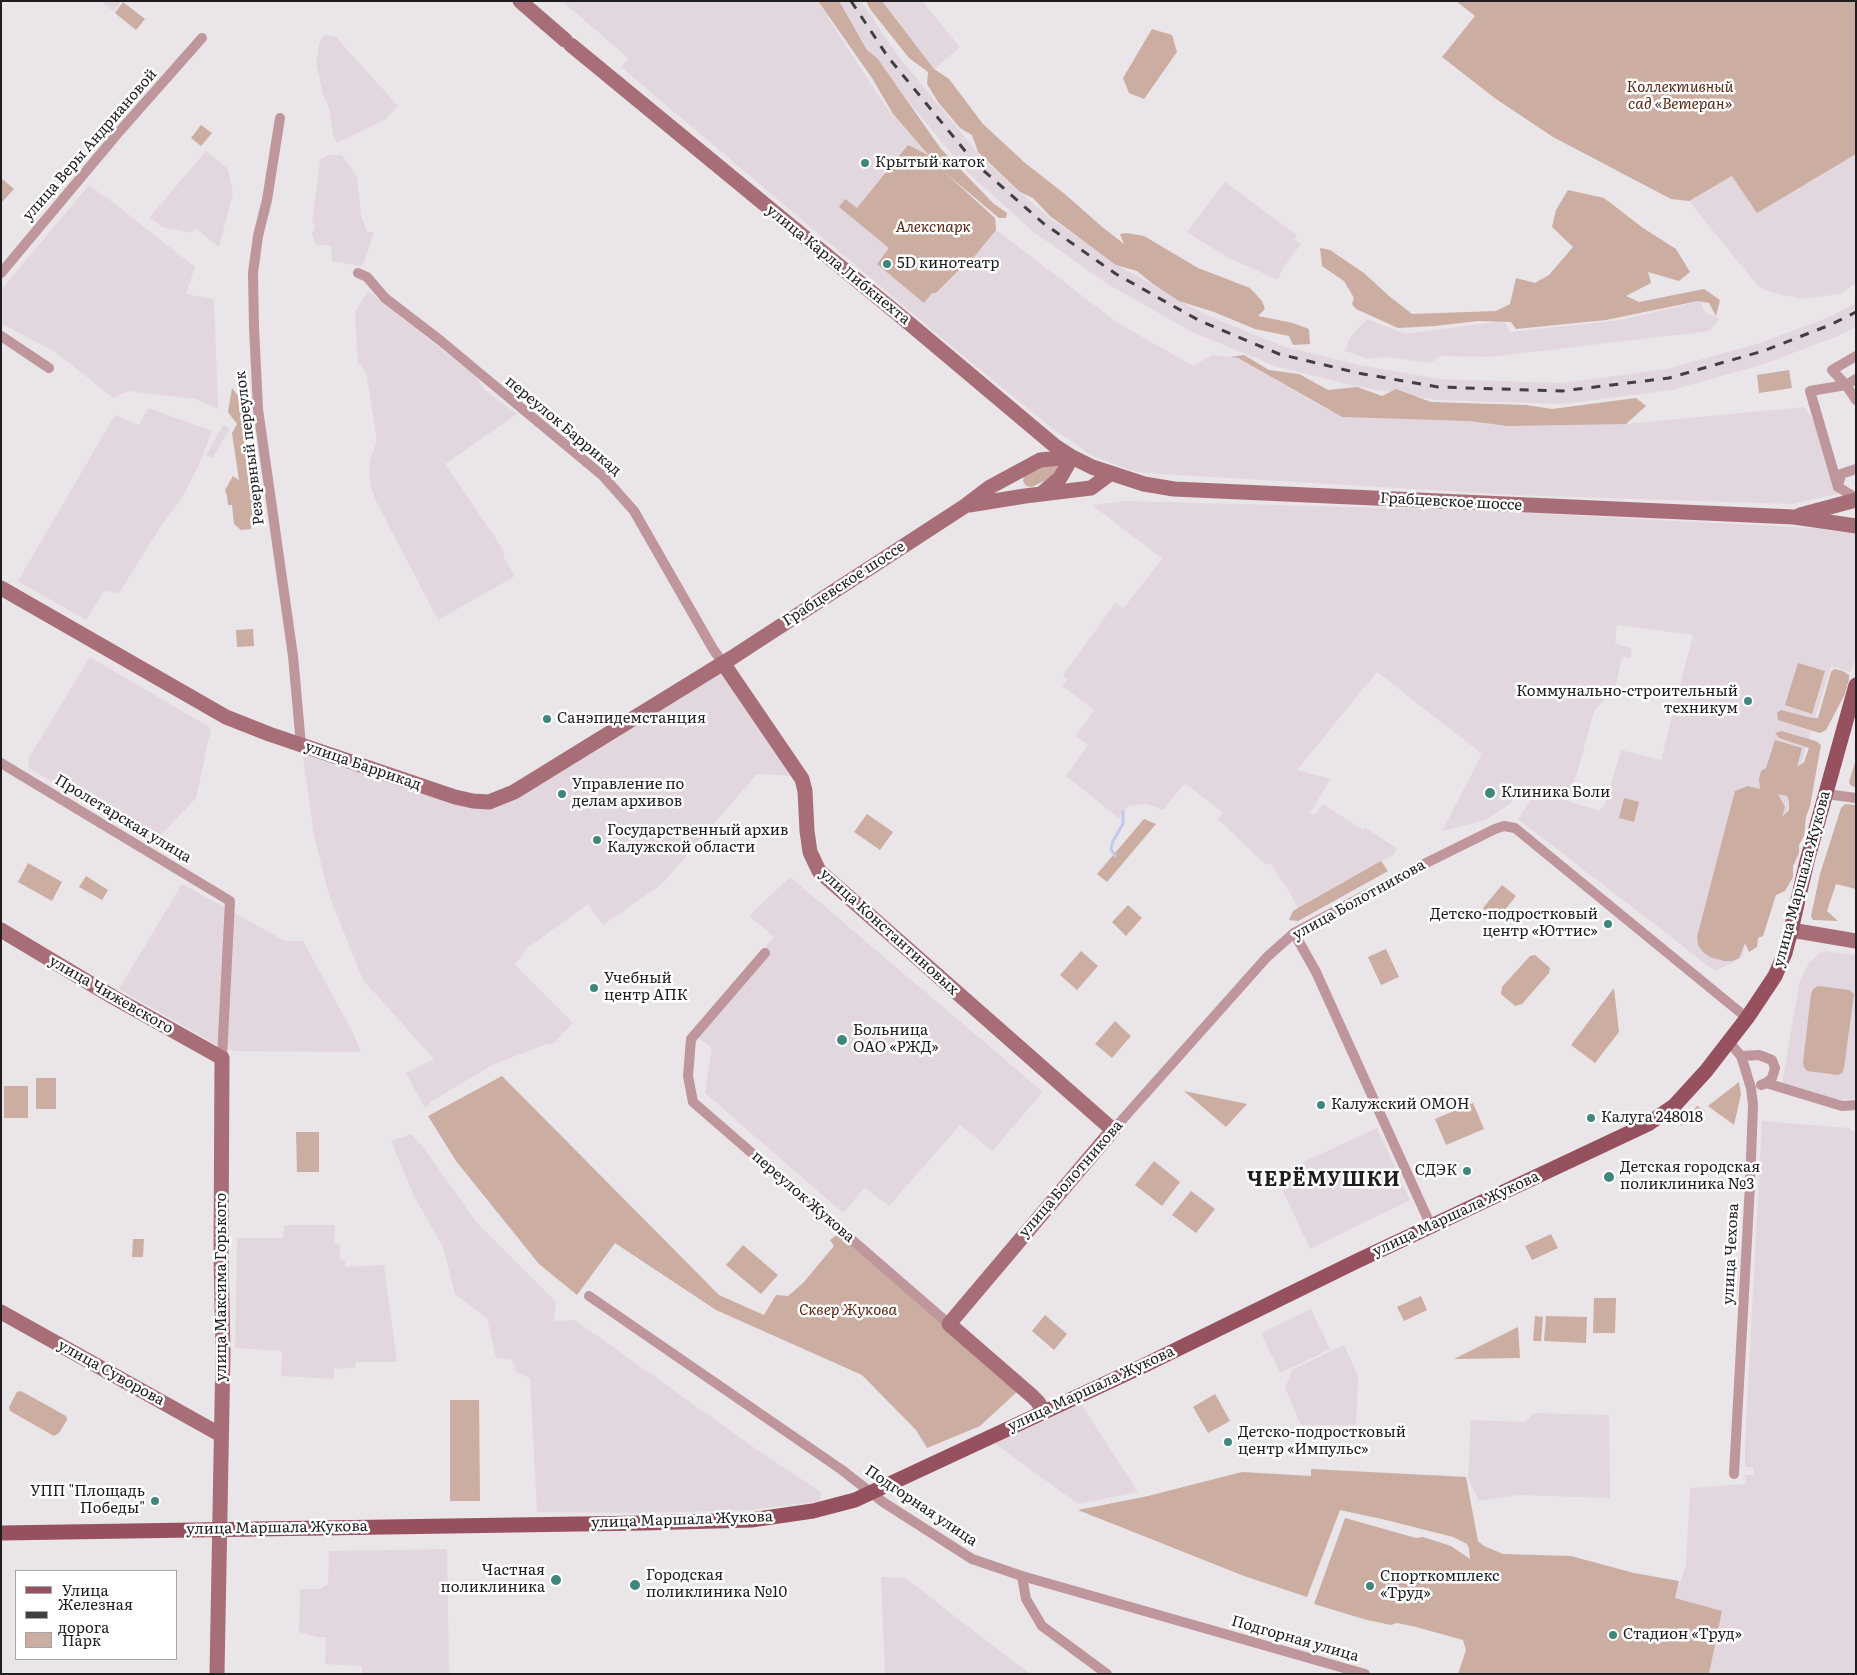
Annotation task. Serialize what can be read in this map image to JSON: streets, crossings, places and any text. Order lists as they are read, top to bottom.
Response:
{
  "streets": {
    "main road": ["улица Маршала Жукова"],
    "street": [
      "улица Веры Андриановой",
      "улица Карла Либкнехта",
      "переулок Баррикад",
      "Резервный переулок",
      "Грабцевское шоссе",
      "улица Баррикад",
      "Пролетарская улица",
      "улица Болотникова",
      "улица Константиновых",
      "улица Чижевского",
      "переулок Жукова",
      "улица Чехова",
      "улица Максима Горького",
      "улица Суворова",
      "Подгорная улица"
    ]
  },
  "crossings": [
    ["улица Карла Либкнехта", "Грабцевское шоссе"],
    ["переулок Баррикад", "Грабцевское шоссе"],
    ["переулок Баррикад", "улица Баррикад"],
    ["переулок Баррикад", "улица Константиновых"],
    ["Резервный переулок", "улица Баррикад"],
    ["Грабцевское шоссе", "улица Баррикад"],
    ["Грабцевское шоссе", "улица Константиновых"],
    ["улица Баррикад", "улица Константиновых"],
    ["Пролетарская улица", "улица Максима Горького"],
    ["улица Маршала Жукова", "улица Болотникова"],
    ["улица Маршала Жукова", "переулок Жукова"],
    ["улица Маршала Жукова", "улица Чехова"],
    ["улица Маршала Жукова", "улица Максима Горького"],
    ["улица Маршала Жукова", "Подгорная улица"],
    ["улица Болотникова", "улица Константиновых"],
    ["улица Болотникова", "переулок Жукова"],
    ["улица Чижевского", "улица Максима Горького"],
    ["улица Максима Горького", "улица Суворова"]
  ],
  "districts": ["ЧЕРЁМУШКИ"],
  "parks": ["Коллективный сад «Ветеран»", "Алекспарк", "Сквер Жукова"],
  "places": [
    "Крытый каток",
    "5D кинотеатр",
    "Коммунально-строительный техникум",
    "Санэпидемстанция",
    "Клиника Боли",
    "Управление по делам архивов",
    "Государственный архив Калужской области",
    "Детско-подростковый центр «Юттис»",
    "Учебный центр АПК",
    "Больница ОАО «РЖД»",
    "Калужский ОМОН",
    "Калуга 248018",
    "СДЭК",
    "Детская городская поликлиника №3",
    "Детско-подростковый центр «Импульс»",
    "УПП \"Площадь Победы\"",
    "Частная поликлиника",
    "Городская поликлиника №10",
    "Спорткомплекс «Труд»",
    "Стадион «Труд»"
  ],
  "legend": ["Улица", "Железная дорога", "Парк"]
}
